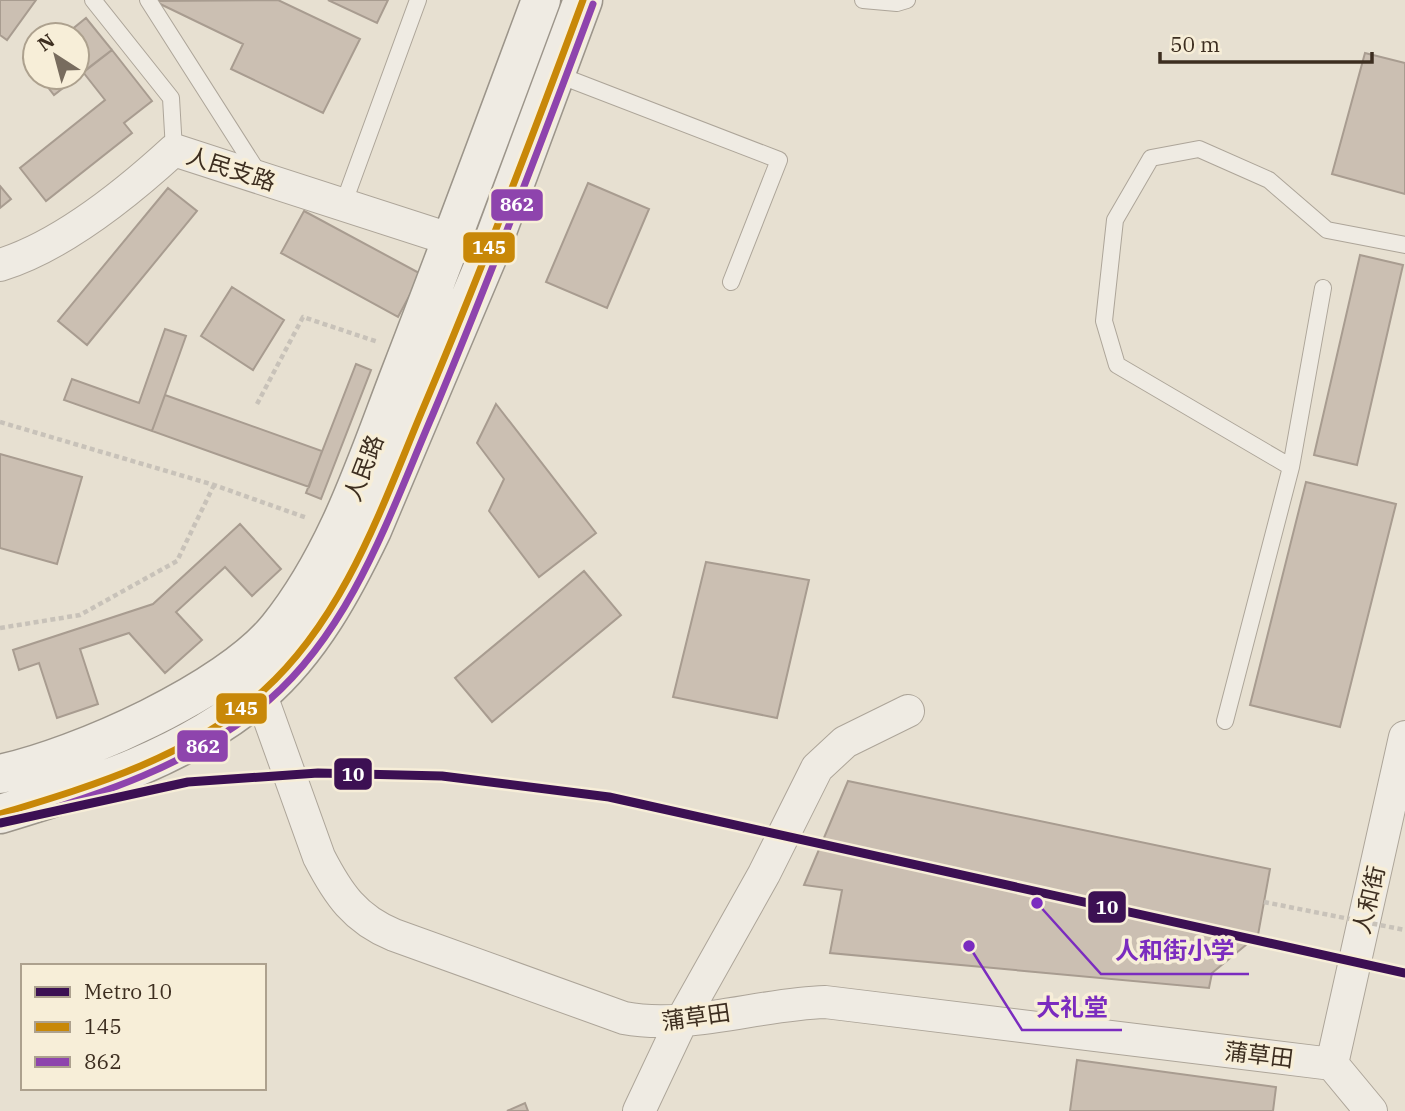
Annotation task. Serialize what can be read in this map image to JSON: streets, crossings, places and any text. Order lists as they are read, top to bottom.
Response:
{
  "streets": {
    "main road": ["人民路"],
    "street": ["人民支路", "人和街", "蒲草田"]
  },
  "crossings": [
    ["人民支路", "人民路"],
    ["人民路", "蒲草田"],
    ["人和街", "蒲草田"]
  ],
  "places": ["人和街小学", "大礼堂"],
  "lines": ["transit line 145", "transit line 862", "metro line 10"],
  "legend": ["Metro 10", "145", "862"],
  "scale_bar": "50 m",
  "north": "top left"
}
